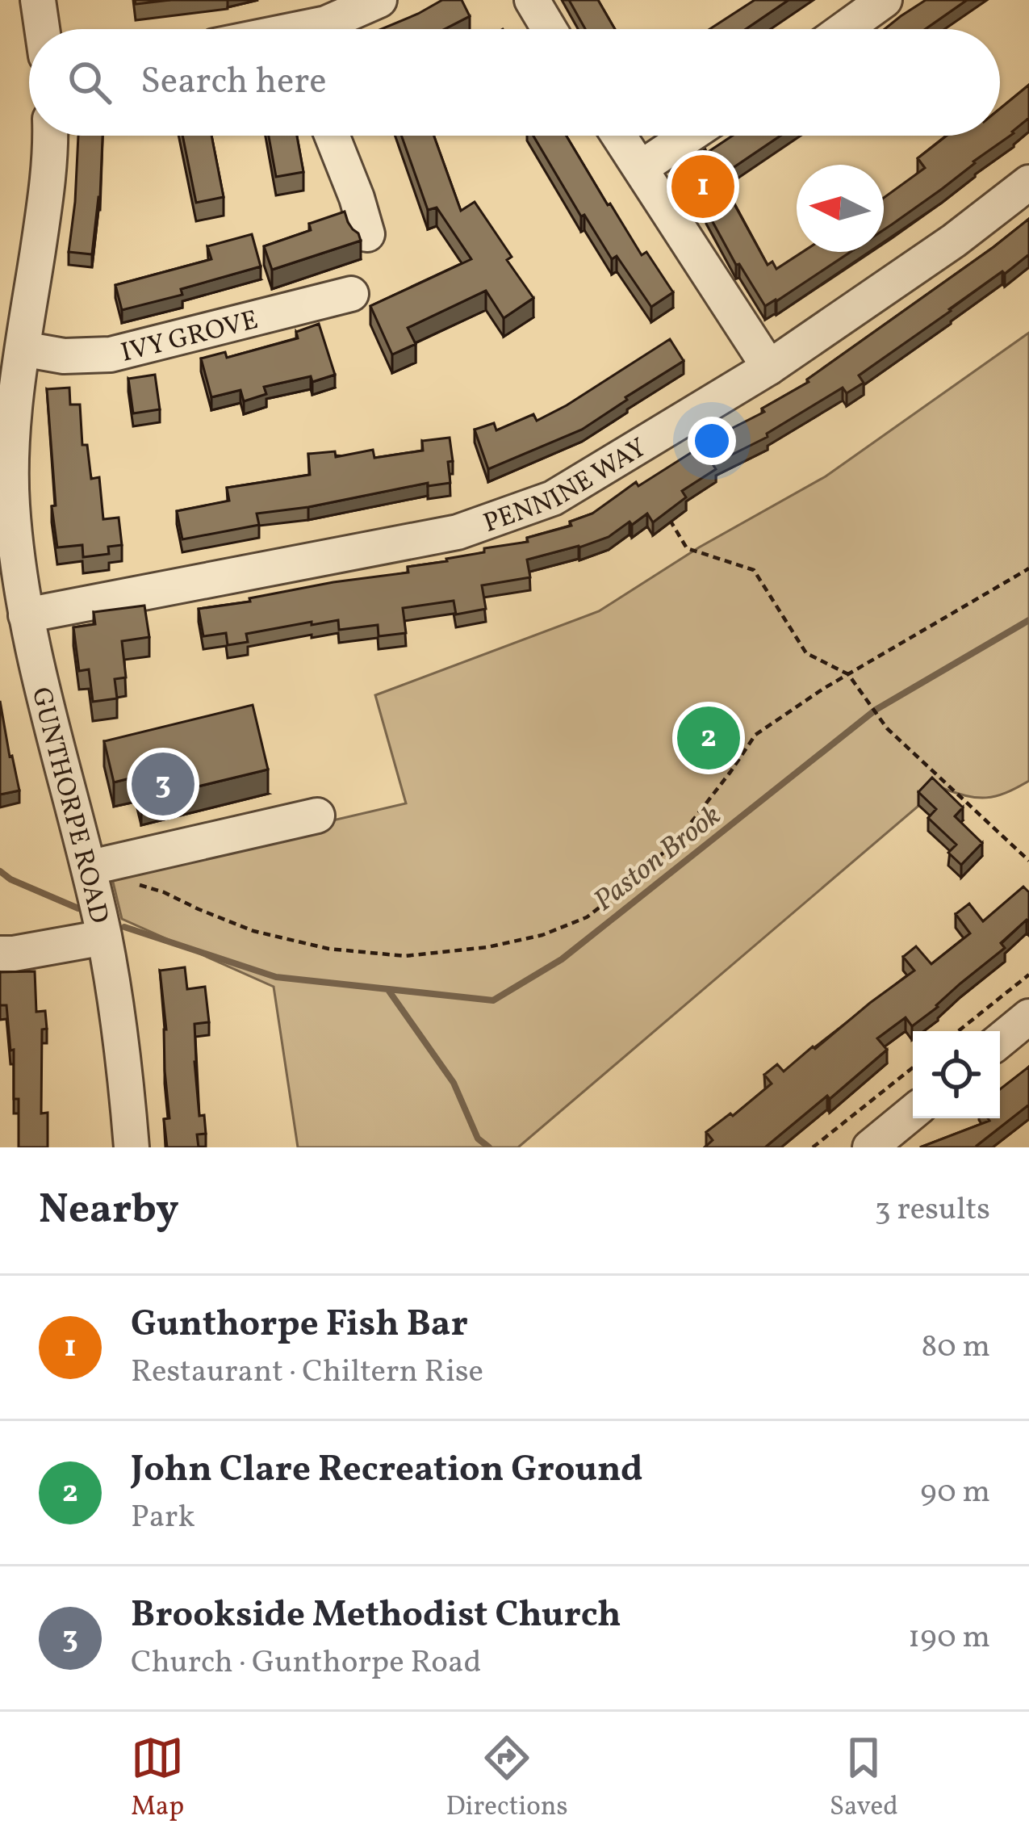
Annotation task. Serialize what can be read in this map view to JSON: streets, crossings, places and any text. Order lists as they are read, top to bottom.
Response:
{
  "streets": {
    "street": ["IVY GROVE", "PENNINE WAY", "GUNTHORPE ROAD"]
  },
  "crossings": [
    ["IVY GROVE", "GUNTHORPE ROAD"],
    ["PENNINE WAY", "GUNTHORPE ROAD"]
  ],
  "water": ["Paston Brook"],
  "north": "left",
  "page": {
    "search": "Search here",
    "pins": ["1", "2", "3"],
    "heading": ["Nearby", "3 results"],
    "list": [
      {
        "mark": "1",
        "name": "Gunthorpe Fish Bar",
        "note": "Restaurant · Chiltern Rise",
        "value": "80 m"
      },
      {
        "mark": "2",
        "name": "John Clare Recreation Ground",
        "note": "Park",
        "value": "90 m"
      },
      {
        "mark": "3",
        "name": "Brookside Methodist Church",
        "note": "Church · Gunthorpe Road",
        "value": "190 m"
      }
    ],
    "nav": ["Map", "Directions", "Saved"]
  }
}
